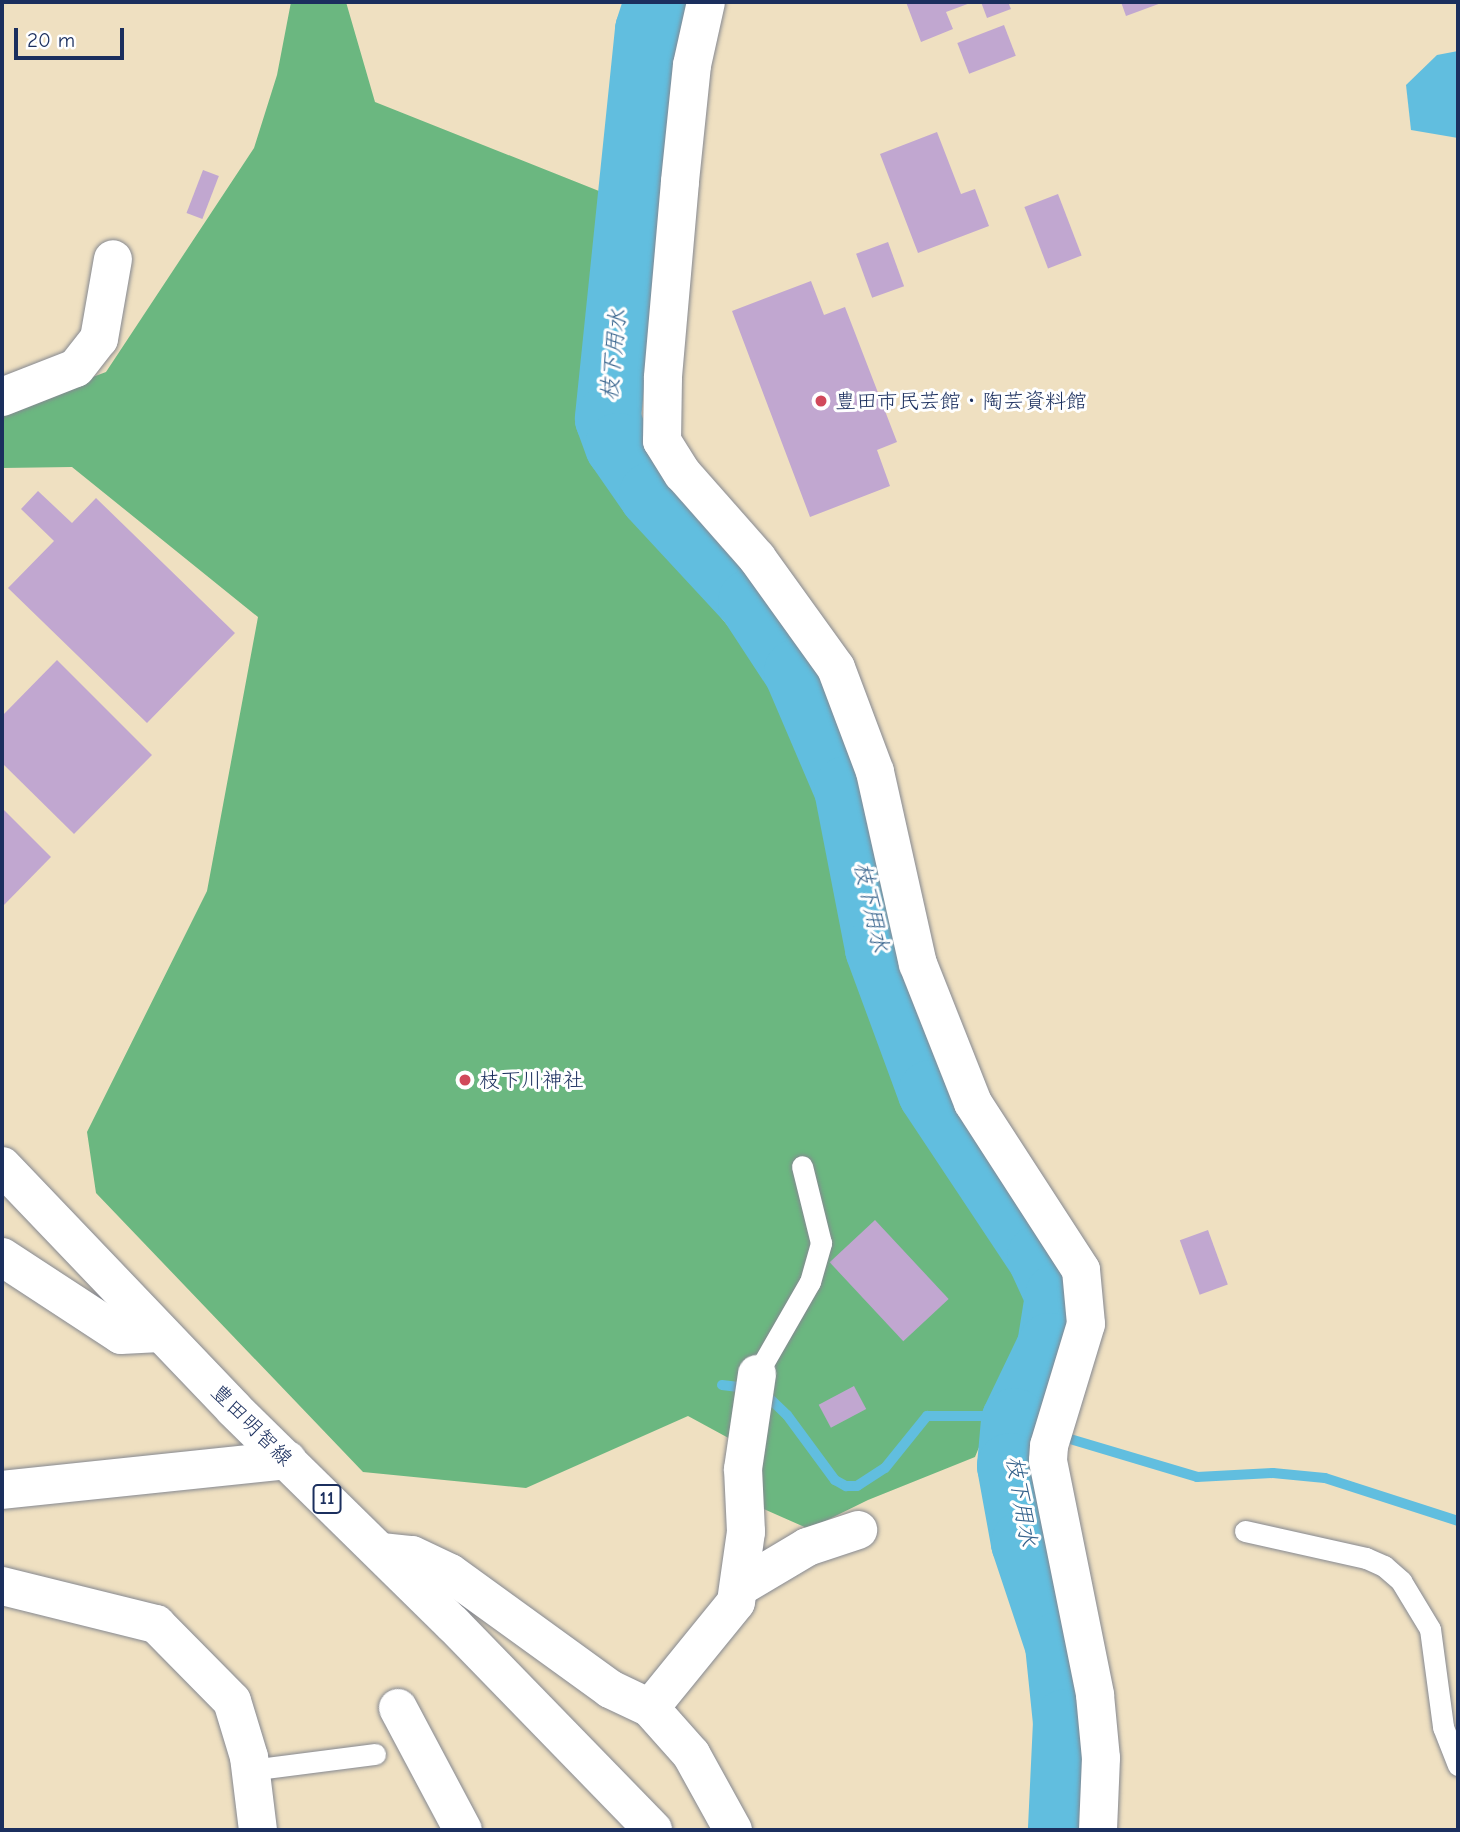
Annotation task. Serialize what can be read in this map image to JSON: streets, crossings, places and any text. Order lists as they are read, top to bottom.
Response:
{
  "streets": {
    "street": ["豊田明智線", "11"]
  },
  "water": ["枝下用水"],
  "places": ["豊田市民芸館・陶芸資料館", "枝下川神社"],
  "scale_bar": "20 m"
}
